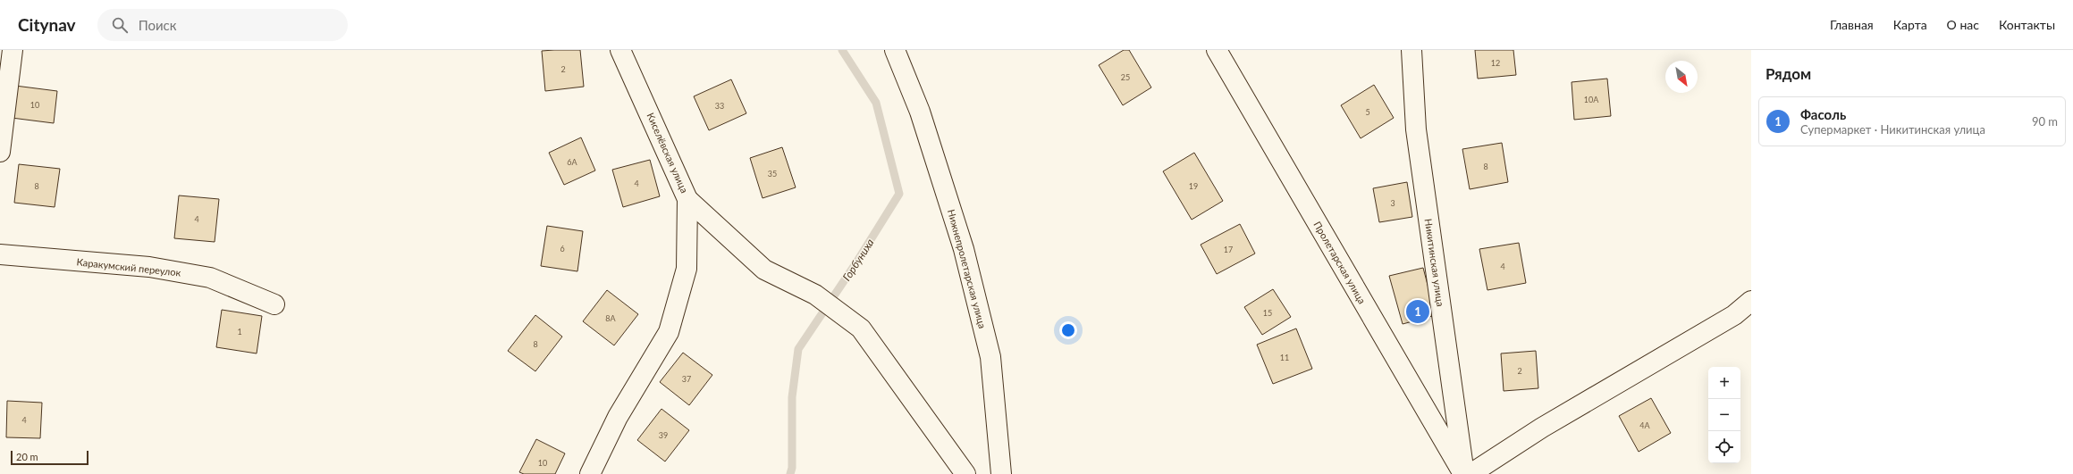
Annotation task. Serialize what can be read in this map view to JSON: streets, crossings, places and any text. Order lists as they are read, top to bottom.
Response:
{
  "streets": {
    "street": [
      "Киселёвская улица",
      "Пролетарская улица",
      "Никитинская улица",
      "Каракумский переулок",
      "Нижнепролетарская улица"
    ]
  },
  "crossings": [
    ["Пролетарская улица", "Никитинская улица"]
  ],
  "water": ["Горбуниха"],
  "house_numbers": [
    "12",
    "2",
    "25",
    "10А",
    "10",
    "33",
    "5",
    "6А",
    "8",
    "35",
    "4",
    "8",
    "19",
    "3",
    "4",
    "6",
    "17",
    "4",
    "15",
    "8А",
    "1",
    "8",
    "11",
    "2",
    "37",
    "4",
    "4А",
    "39",
    "10"
  ],
  "scale_bar": "20 m",
  "north": "bottom right",
  "page": {
    "header": "Citynav",
    "search": "Поиск",
    "nav": [
      "Главная",
      "Карта",
      "О нас",
      "Контакты"
    ],
    "heading": "Рядом",
    "list": [
      {
        "mark": "1",
        "name": "Фасоль",
        "note": "Супермаркет · Никитинская улица",
        "value": "90 m"
      }
    ],
    "pins": "1",
    "map_buttons": ["+", "−"],
    "scale": "20 m"
  }
}
